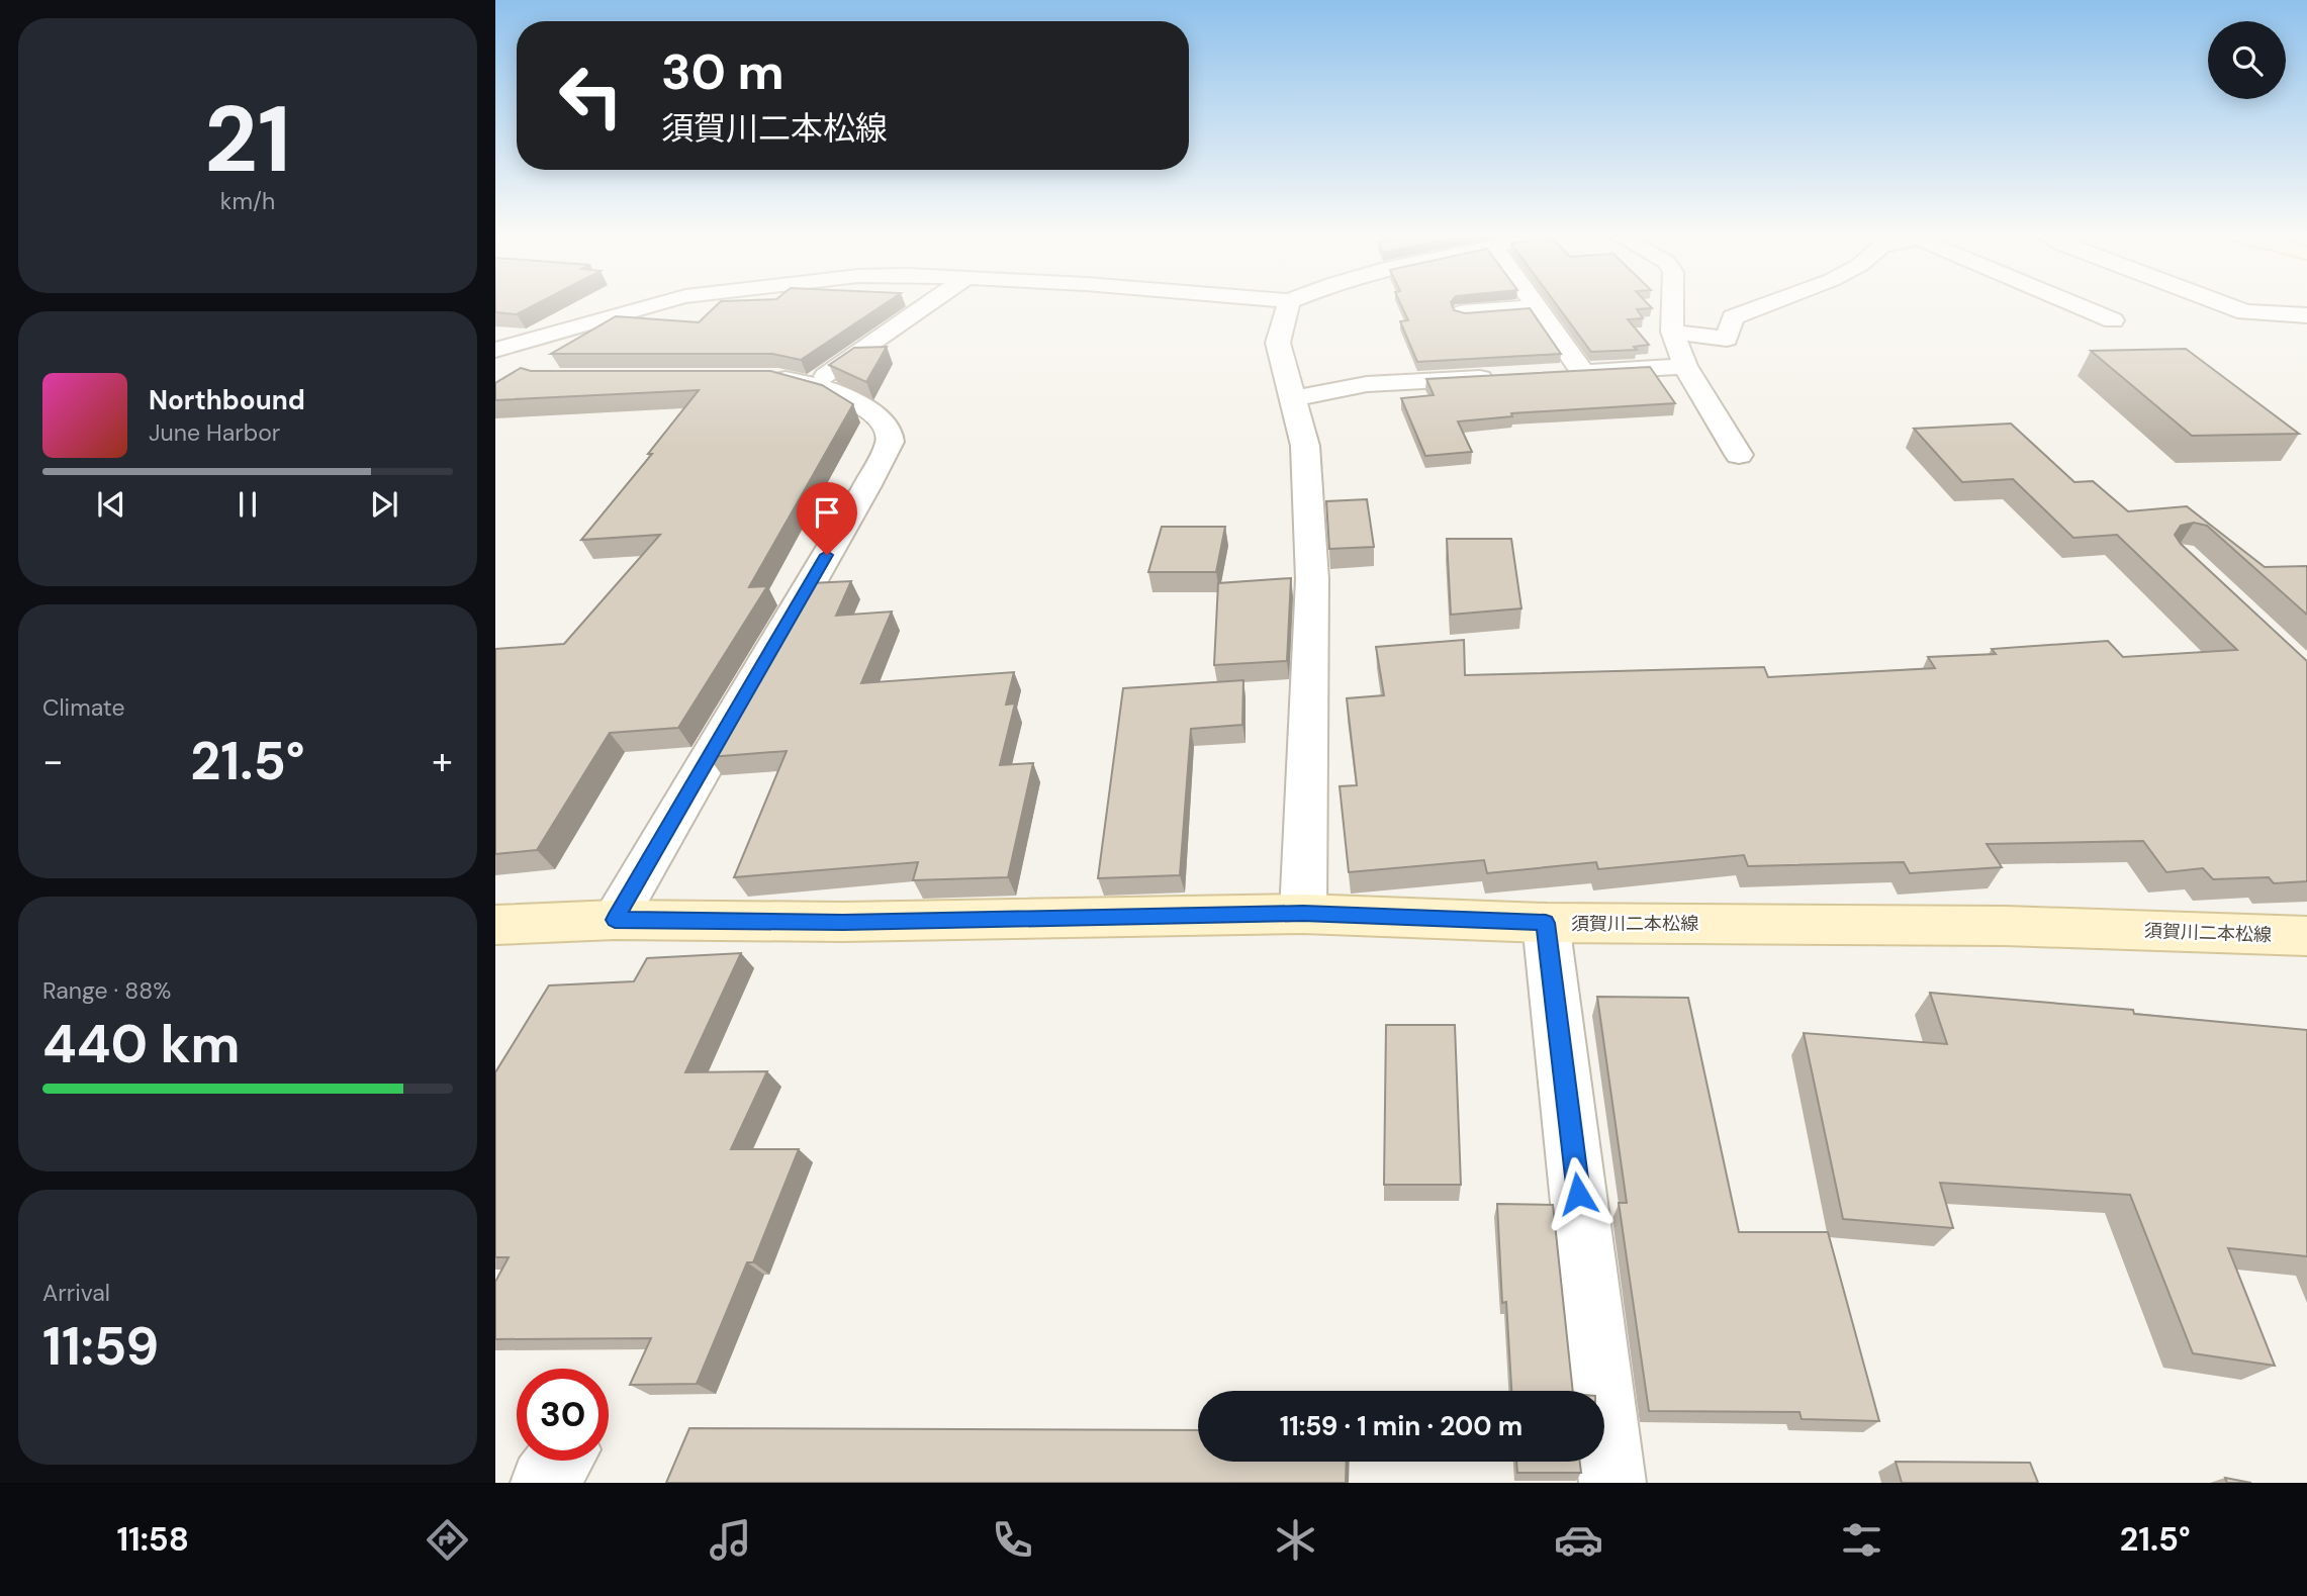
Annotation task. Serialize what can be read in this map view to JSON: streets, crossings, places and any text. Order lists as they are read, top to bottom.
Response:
{
  "streets": {
    "main road": ["須賀川二本松線"]
  },
  "page": {
    "tile": [
      ["21", "km/h"],
      "Climate",
      ["Range · 88%", "440 km"],
      ["Arrival", "11:59"]
    ],
    "turn": ["30 m", "須賀川二本松線"],
    "song": ["Northbound", "June Harbor"],
    "heat": ["−", "21.5°", "+"],
    "limit": "30",
    "trip": "11:59 · 1 min · 200 m",
    "tabs": ["11:58", "21.5°"]
  }
}
